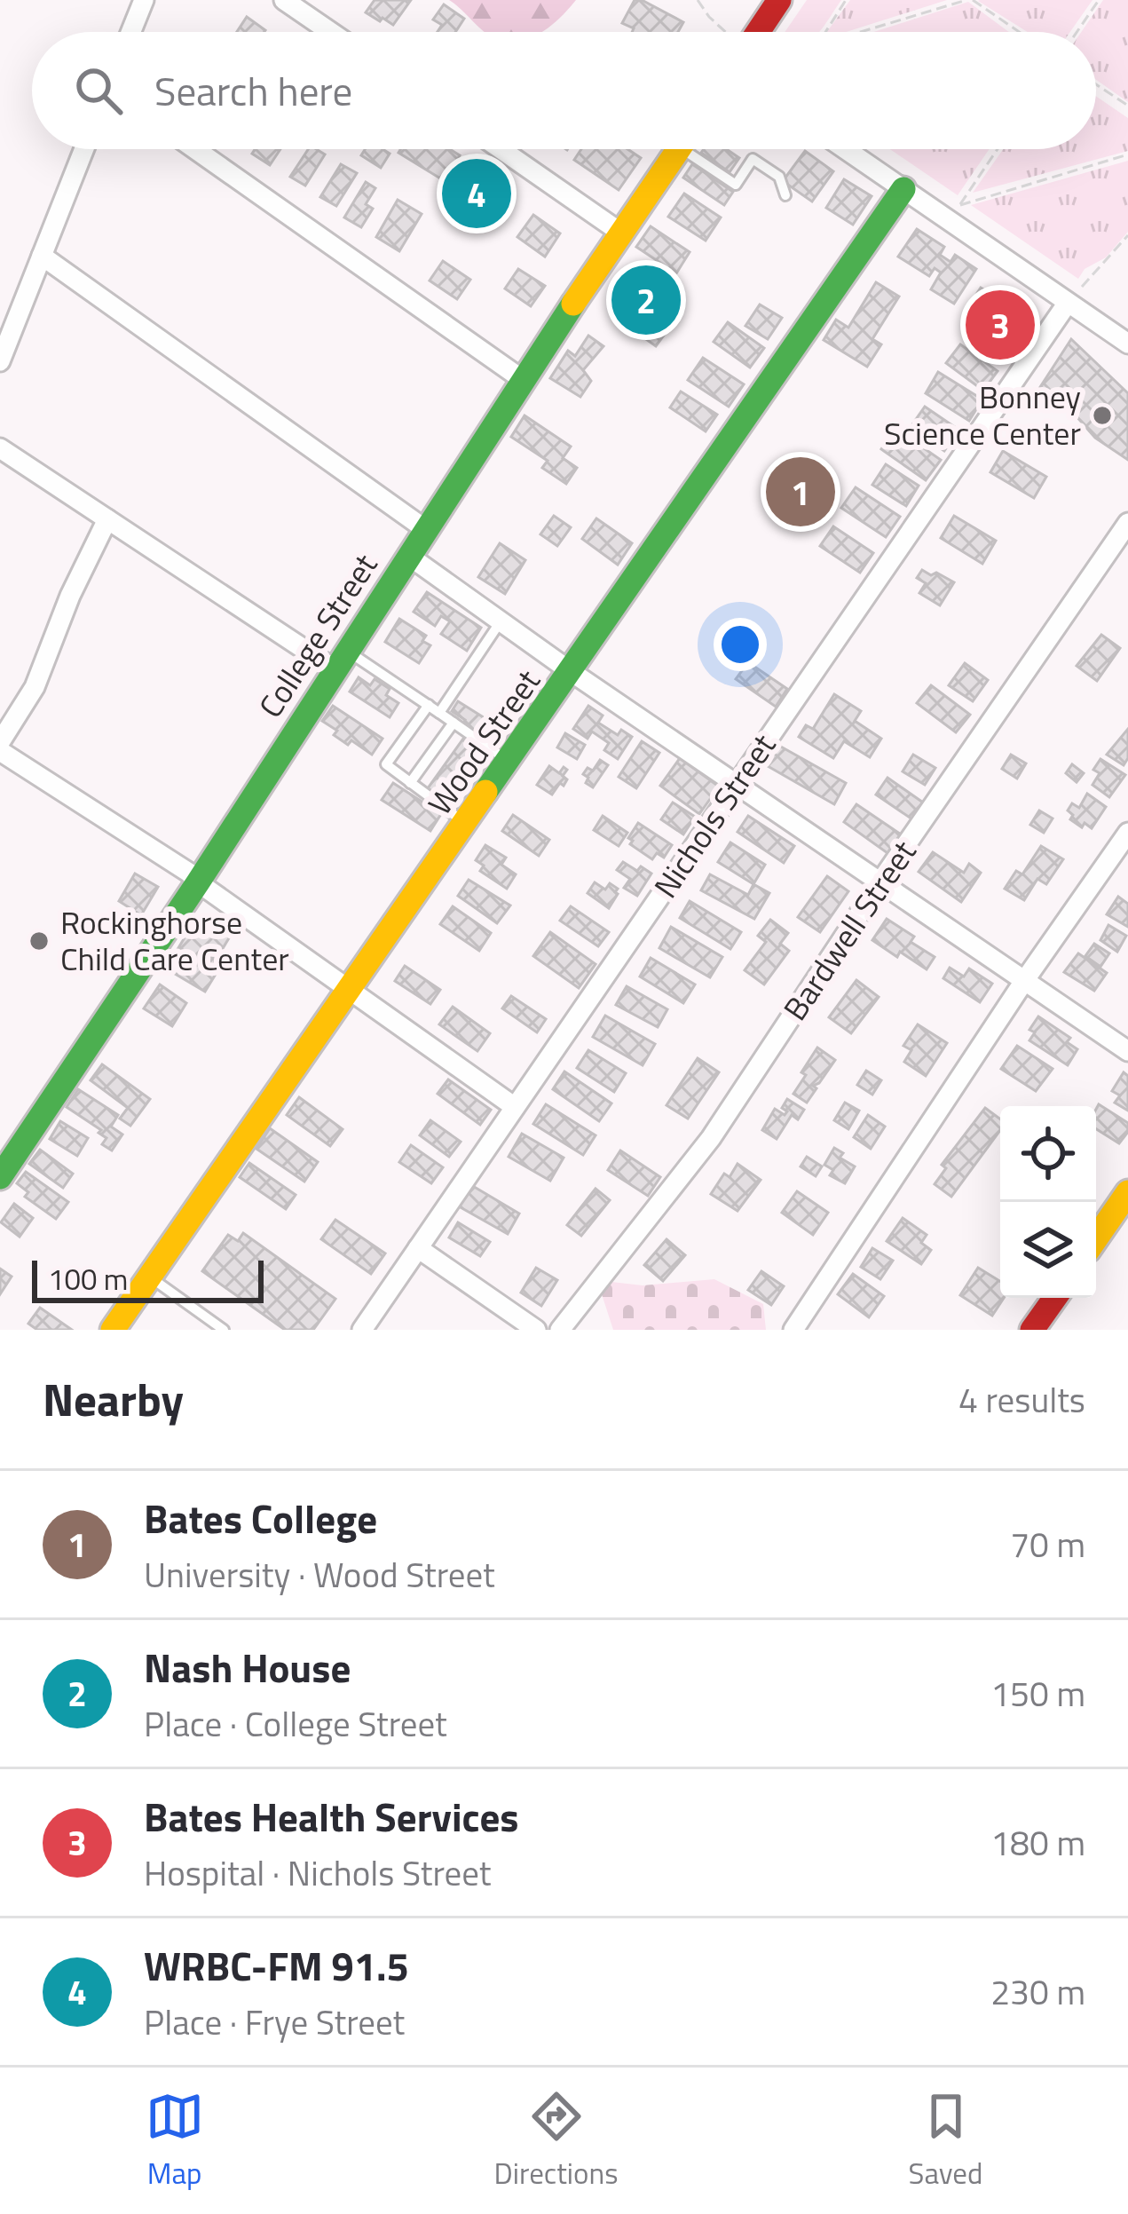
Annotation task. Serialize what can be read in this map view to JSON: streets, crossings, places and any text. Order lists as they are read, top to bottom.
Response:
{
  "streets": {
    "street": [
      "College Street",
      "Wood Street",
      "Nichols Street",
      "Bardwell Street"
    ]
  },
  "places": ["Bonney Science Center", "Rockinghorse Child Care Center"],
  "scale_bar": "100 m",
  "page": {
    "search": "Search here",
    "pins": [
      "4",
      "2",
      "3",
      "1"
    ],
    "scale": "100 m",
    "heading": ["Nearby", "4 results"],
    "list": [
      {
        "mark": "1",
        "name": "Bates College",
        "note": "University · Wood Street",
        "value": "70 m"
      },
      {
        "mark": "2",
        "name": "Nash House",
        "note": "Place · College Street",
        "value": "150 m"
      },
      {
        "mark": "3",
        "name": "Bates Health Services",
        "note": "Hospital · Nichols Street",
        "value": "180 m"
      },
      {
        "mark": "4",
        "name": "WRBC-FM 91.5",
        "note": "Place · Frye Street",
        "value": "230 m"
      }
    ],
    "nav": ["Map", "Directions", "Saved"]
  }
}
